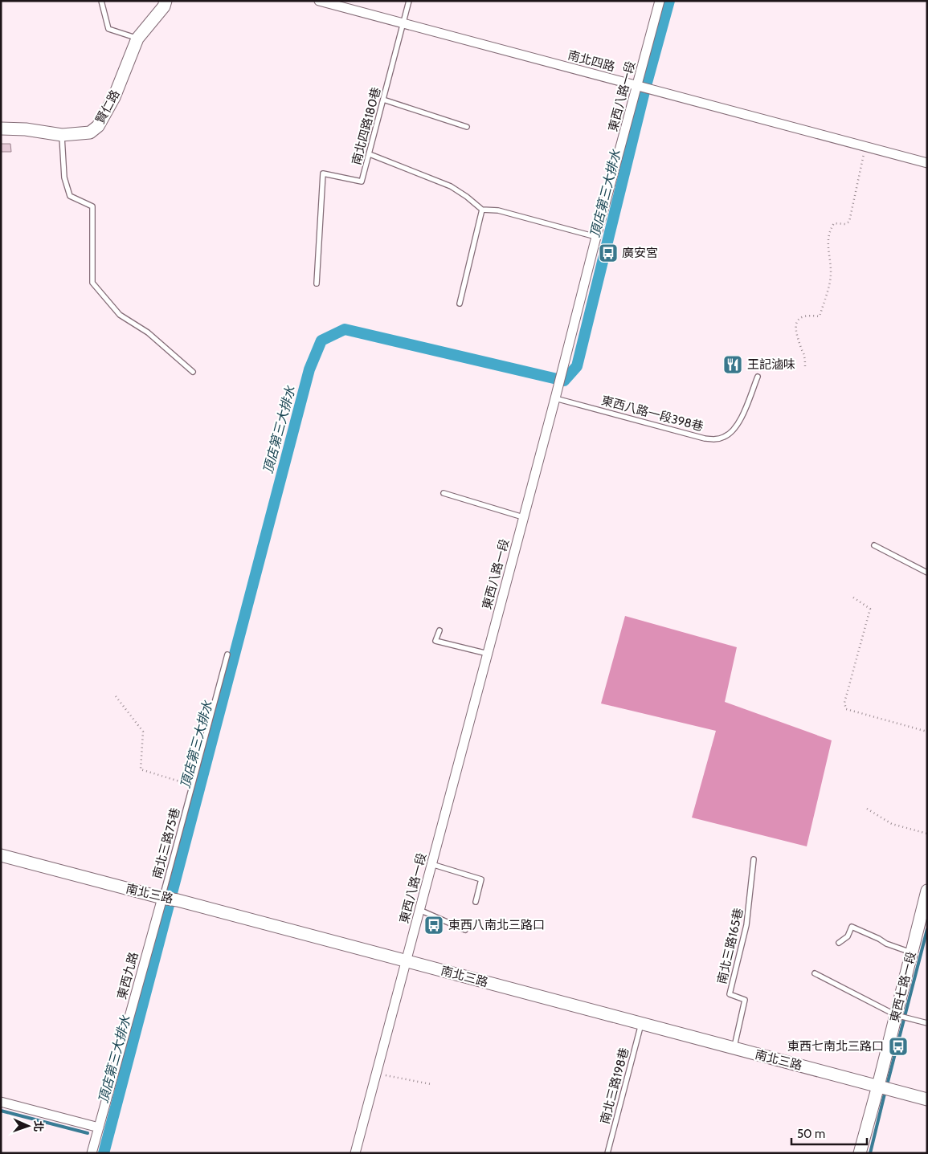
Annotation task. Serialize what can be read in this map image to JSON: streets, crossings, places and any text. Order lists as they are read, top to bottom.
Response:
{
  "streets": {
    "street": [
      "南北四路",
      "東西八路一段",
      "賢仁路",
      "南北三路",
      "東西九路",
      "東西七路一段"
    ],
    "lane": [
      "南北四路180巷",
      "東西八路一段398巷",
      "南北三路75巷",
      "南北三路165巷",
      "南北三路198巷"
    ]
  },
  "crossings": [
    ["南北四路", "東西八路一段"],
    ["南北四路", "南北四路180巷"],
    ["東西八路一段", "東西八路一段398巷"],
    ["東西八路一段", "南北三路"],
    ["南北三路75巷", "南北三路"],
    ["南北三路75巷", "東西九路"],
    ["南北三路", "南北三路165巷"],
    ["南北三路", "東西九路"],
    ["南北三路", "東西七路一段"],
    ["南北三路", "南北三路198巷"]
  ],
  "water": ["頂店第三大排水"],
  "places": {
    "bus stop": ["廣安宮", "東西八南北三路口", "東西七南北三路口"],
    "restaurant": ["王記滷味"]
  },
  "scale_bar": "50 m",
  "north": "right"
}
